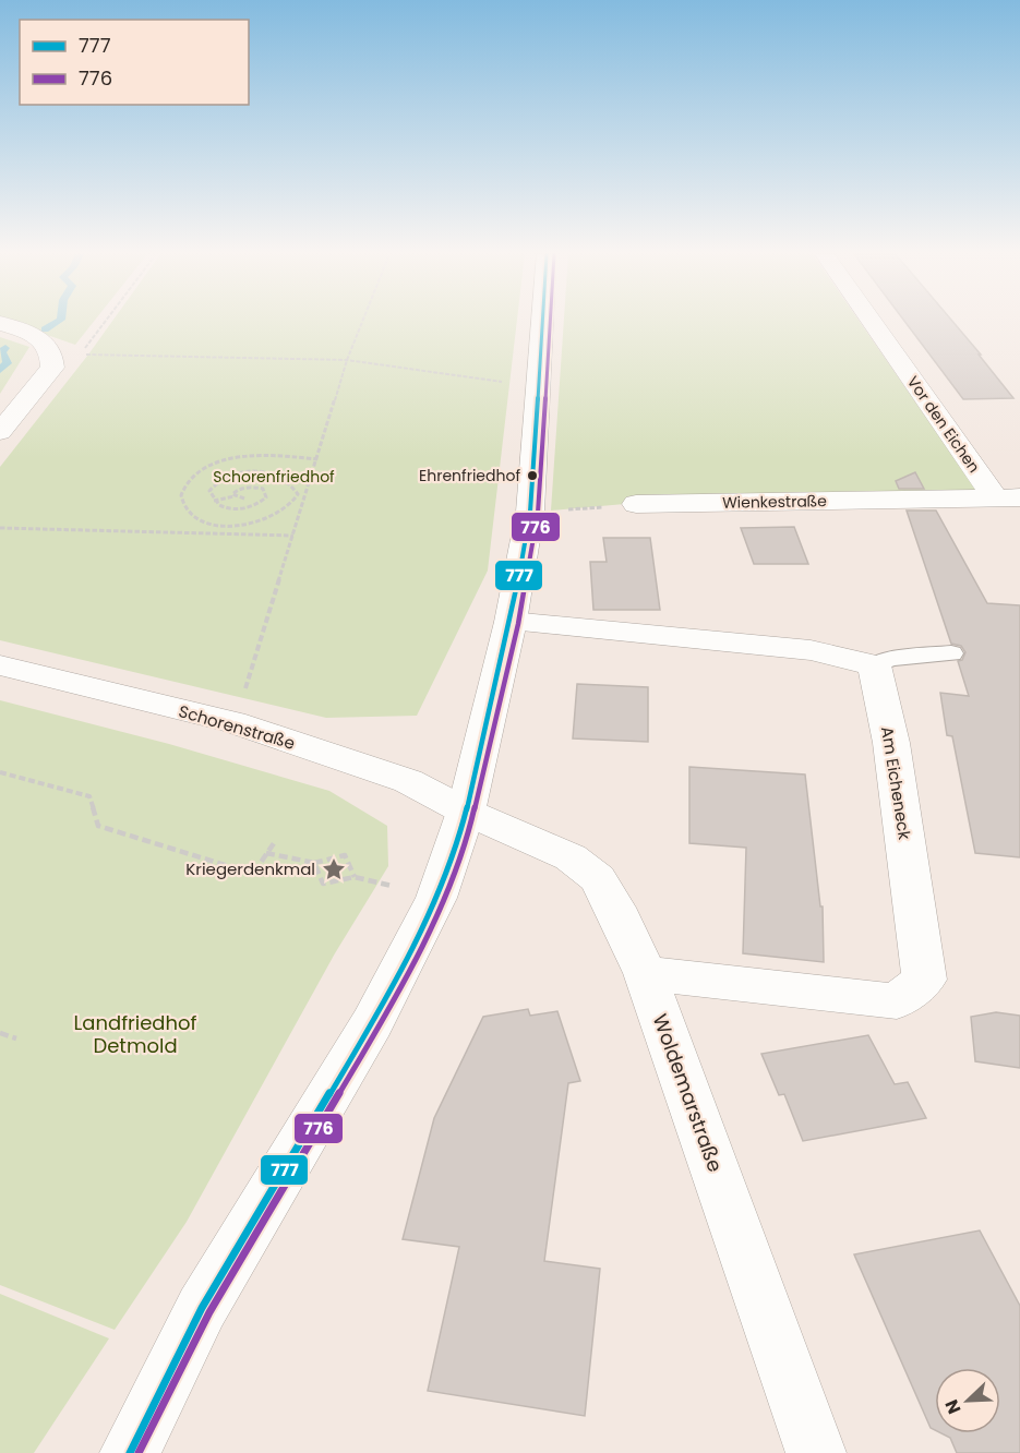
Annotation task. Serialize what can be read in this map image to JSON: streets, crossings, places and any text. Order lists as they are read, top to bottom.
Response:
{
  "streets": {
    "street": [
      "Vor den Eichen",
      "Wienkestraße",
      "Schorenstraße",
      "Am Eicheneck",
      "Woldemarstraße"
    ]
  },
  "crossings": [
    ["Vor den Eichen", "Wienkestraße"],
    ["Schorenstraße", "Woldemarstraße"],
    ["Am Eicheneck", "Woldemarstraße"]
  ],
  "parks": ["Schorenfriedhof", "Landfriedhof Detmold"],
  "places": {
    "other": ["Ehrenfriedhof"],
    "place": ["Kriegerdenkmal"]
  },
  "lines": ["transit line 777", "transit line 776"],
  "legend": ["777", "776"],
  "north": "bottom left"
}
